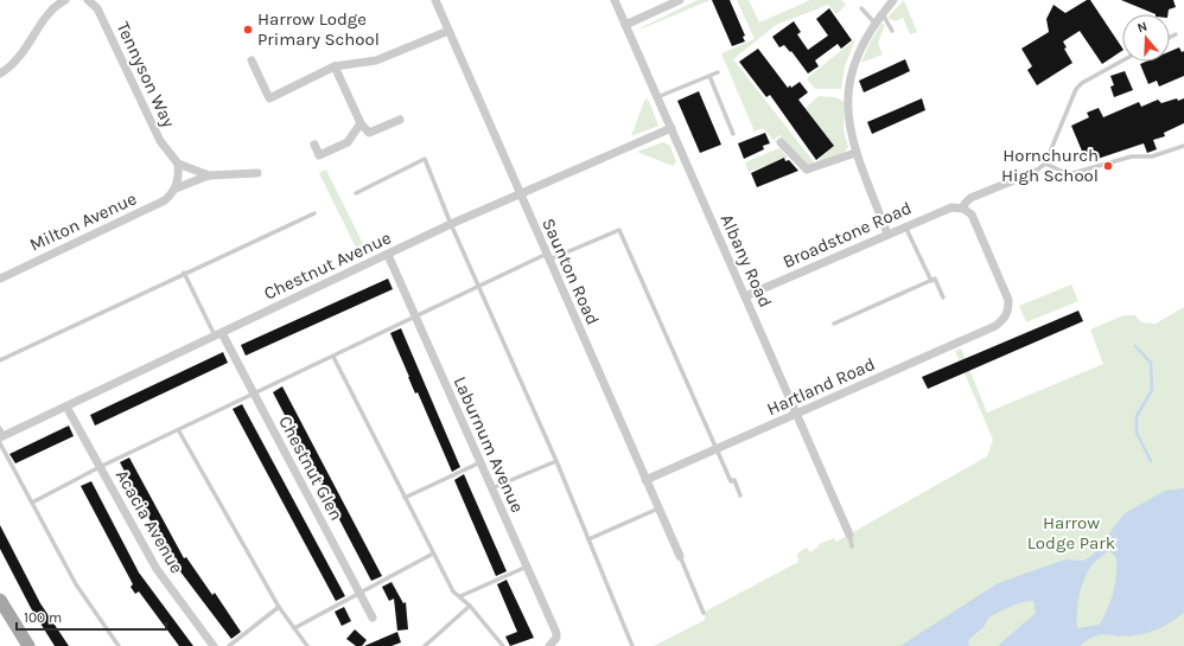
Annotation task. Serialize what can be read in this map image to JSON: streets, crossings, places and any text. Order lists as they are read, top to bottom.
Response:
{
  "streets": {
    "street": [
      "Tennyson Way",
      "Milton Avenue",
      "Broadstone Road",
      "Albany Road",
      "Chestnut Avenue",
      "Saunton Road",
      "Hartland Road",
      "Laburnum Avenue",
      "Chestnut Glen",
      "Acacia Avenue"
    ]
  },
  "crossings": [
    ["Tennyson Way", "Milton Avenue"],
    ["Broadstone Road", "Albany Road"],
    ["Broadstone Road", "Hartland Road"],
    ["Albany Road", "Chestnut Avenue"],
    ["Albany Road", "Hartland Road"],
    ["Chestnut Avenue", "Saunton Road"],
    ["Chestnut Avenue", "Laburnum Avenue"],
    ["Chestnut Avenue", "Chestnut Glen"],
    ["Chestnut Avenue", "Acacia Avenue"],
    ["Saunton Road", "Hartland Road"]
  ],
  "parks": ["Harrow Lodge Park"],
  "places": ["Harrow Lodge Primary School", "Hornchurch High School"],
  "scale_bar": "100 m",
  "north": "top"
}
